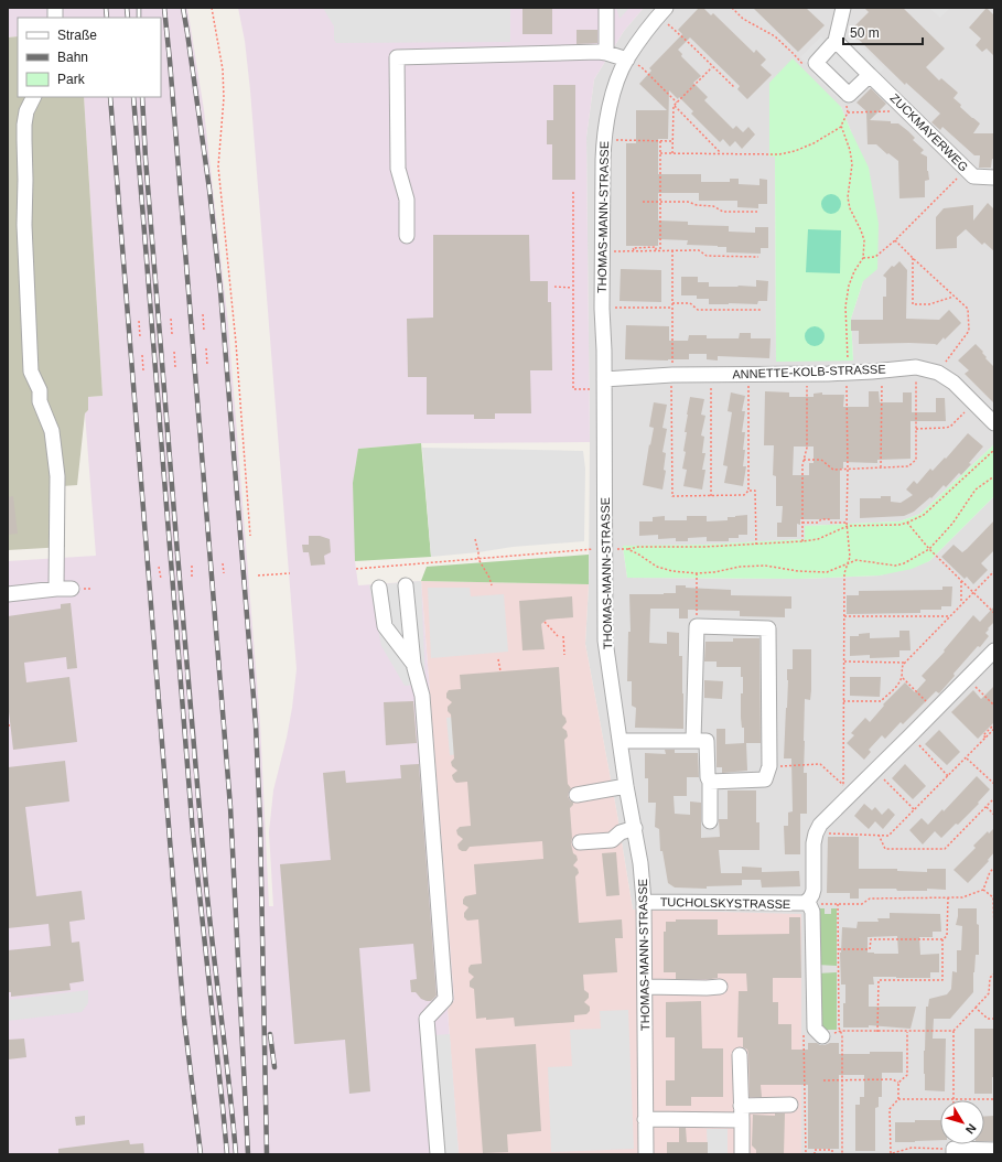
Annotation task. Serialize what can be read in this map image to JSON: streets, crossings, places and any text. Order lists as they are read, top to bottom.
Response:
{
  "streets": {
    "street": [
      "ZUCKMAYERWEG",
      "THOMAS-MANN-STRASSE",
      "ANNETTE-KOLB-STRASSE",
      "TUCHOLSKYSTRASSE"
    ]
  },
  "crossings": [
    ["THOMAS-MANN-STRASSE", "ANNETTE-KOLB-STRASSE"],
    ["THOMAS-MANN-STRASSE", "TUCHOLSKYSTRASSE"]
  ],
  "legend": ["Straße", "Bahn", "Park"],
  "scale_bar": "50 m",
  "north": "bottom right"
}
